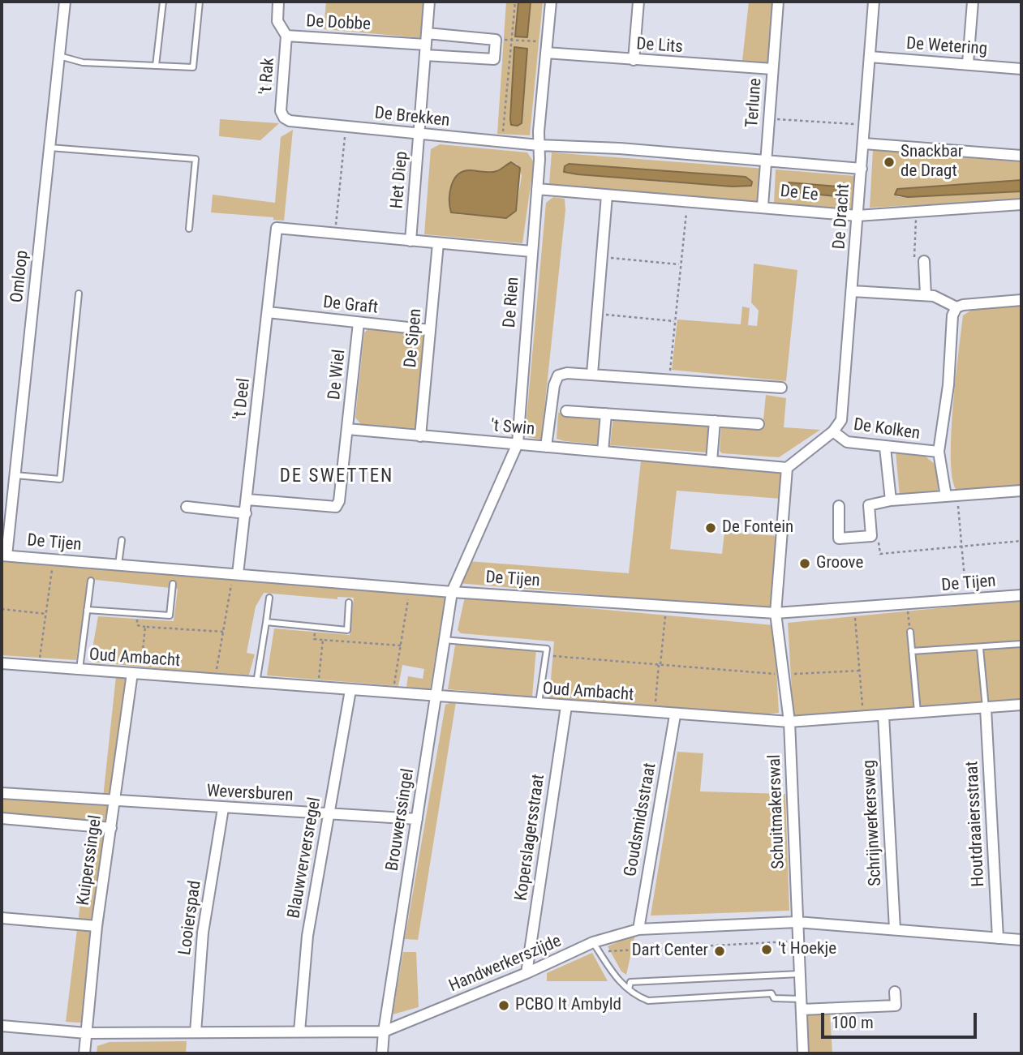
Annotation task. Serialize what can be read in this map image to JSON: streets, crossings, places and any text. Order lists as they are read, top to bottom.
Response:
{
  "streets": {
    "street": [
      "De Dobbe",
      "De Lits",
      "De Wetering",
      "'t Rak",
      "Terlune",
      "De Brekken",
      "Het Diep",
      "De Ee",
      "De Dracht",
      "Omloop",
      "De Rien",
      "De Graft",
      "De Sipen",
      "De Wiel",
      "'t Deel",
      "'t Swin",
      "De Kolken",
      "De Tijen",
      "Oud Ambacht",
      "Weversburen",
      "Schuitmakerswal",
      "Brouwerssingel",
      "Goudsmidsstraat",
      "Schrijnwerkersweg",
      "Houtdraaiersstraat",
      "Koperslagersstraat",
      "Blauwverversregel",
      "Kuiperssingel",
      "Looierspad",
      "Handwerkerszijde"
    ]
  },
  "crossings": [
    ["De Dobbe", "'t Rak"],
    ["De Dobbe", "Het Diep"],
    ["De Lits", "Terlune"],
    ["De Lits", "De Rien"],
    ["De Wetering", "De Dracht"],
    ["'t Rak", "De Brekken"],
    ["Terlune", "De Ee"],
    ["De Brekken", "Het Diep"],
    ["De Brekken", "De Ee"],
    ["De Brekken", "De Rien"],
    ["De Ee", "De Dracht"],
    ["De Ee", "De Rien"],
    ["De Dracht", "De Kolken"],
    ["Omloop", "De Tijen"],
    ["De Rien", "'t Swin"],
    ["De Rien", "De Tijen"],
    ["De Rien", "Brouwerssingel"],
    ["De Graft", "De Sipen"],
    ["De Graft", "De Wiel"],
    ["De Graft", "'t Deel"],
    ["De Sipen", "'t Swin"],
    ["De Wiel", "'t Deel"],
    ["'t Deel", "De Tijen"],
    ["'t Swin", "De Kolken"],
    ["De Tijen", "Schuitmakerswal"],
    ["De Tijen", "Brouwerssingel"],
    ["Oud Ambacht", "Schuitmakerswal"],
    ["Oud Ambacht", "Brouwerssingel"],
    ["Oud Ambacht", "Goudsmidsstraat"],
    ["Oud Ambacht", "Schrijnwerkersweg"],
    ["Oud Ambacht", "Houtdraaiersstraat"],
    ["Oud Ambacht", "Koperslagersstraat"],
    ["Oud Ambacht", "Blauwverversregel"],
    ["Oud Ambacht", "Kuiperssingel"],
    ["Weversburen", "Brouwerssingel"],
    ["Weversburen", "Blauwverversregel"],
    ["Weversburen", "Kuiperssingel"],
    ["Weversburen", "Looierspad"],
    ["Schuitmakerswal", "Handwerkerszijde"],
    ["Brouwerssingel", "Handwerkerszijde"],
    ["Goudsmidsstraat", "Handwerkerszijde"],
    ["Schrijnwerkersweg", "Handwerkerszijde"],
    ["Houtdraaiersstraat", "Handwerkerszijde"],
    ["Koperslagersstraat", "Handwerkerszijde"],
    ["Blauwverversregel", "Handwerkerszijde"],
    ["Kuiperssingel", "Handwerkerszijde"],
    ["Looierspad", "Handwerkerszijde"]
  ],
  "districts": ["DE SWETTEN"],
  "places": [
    "Snackbar de Dragt",
    "De Fontein",
    "Groove",
    "'t Hoekje",
    "Dart Center",
    "PCBO It Ambyld"
  ],
  "scale_bar": "100 m"
}
